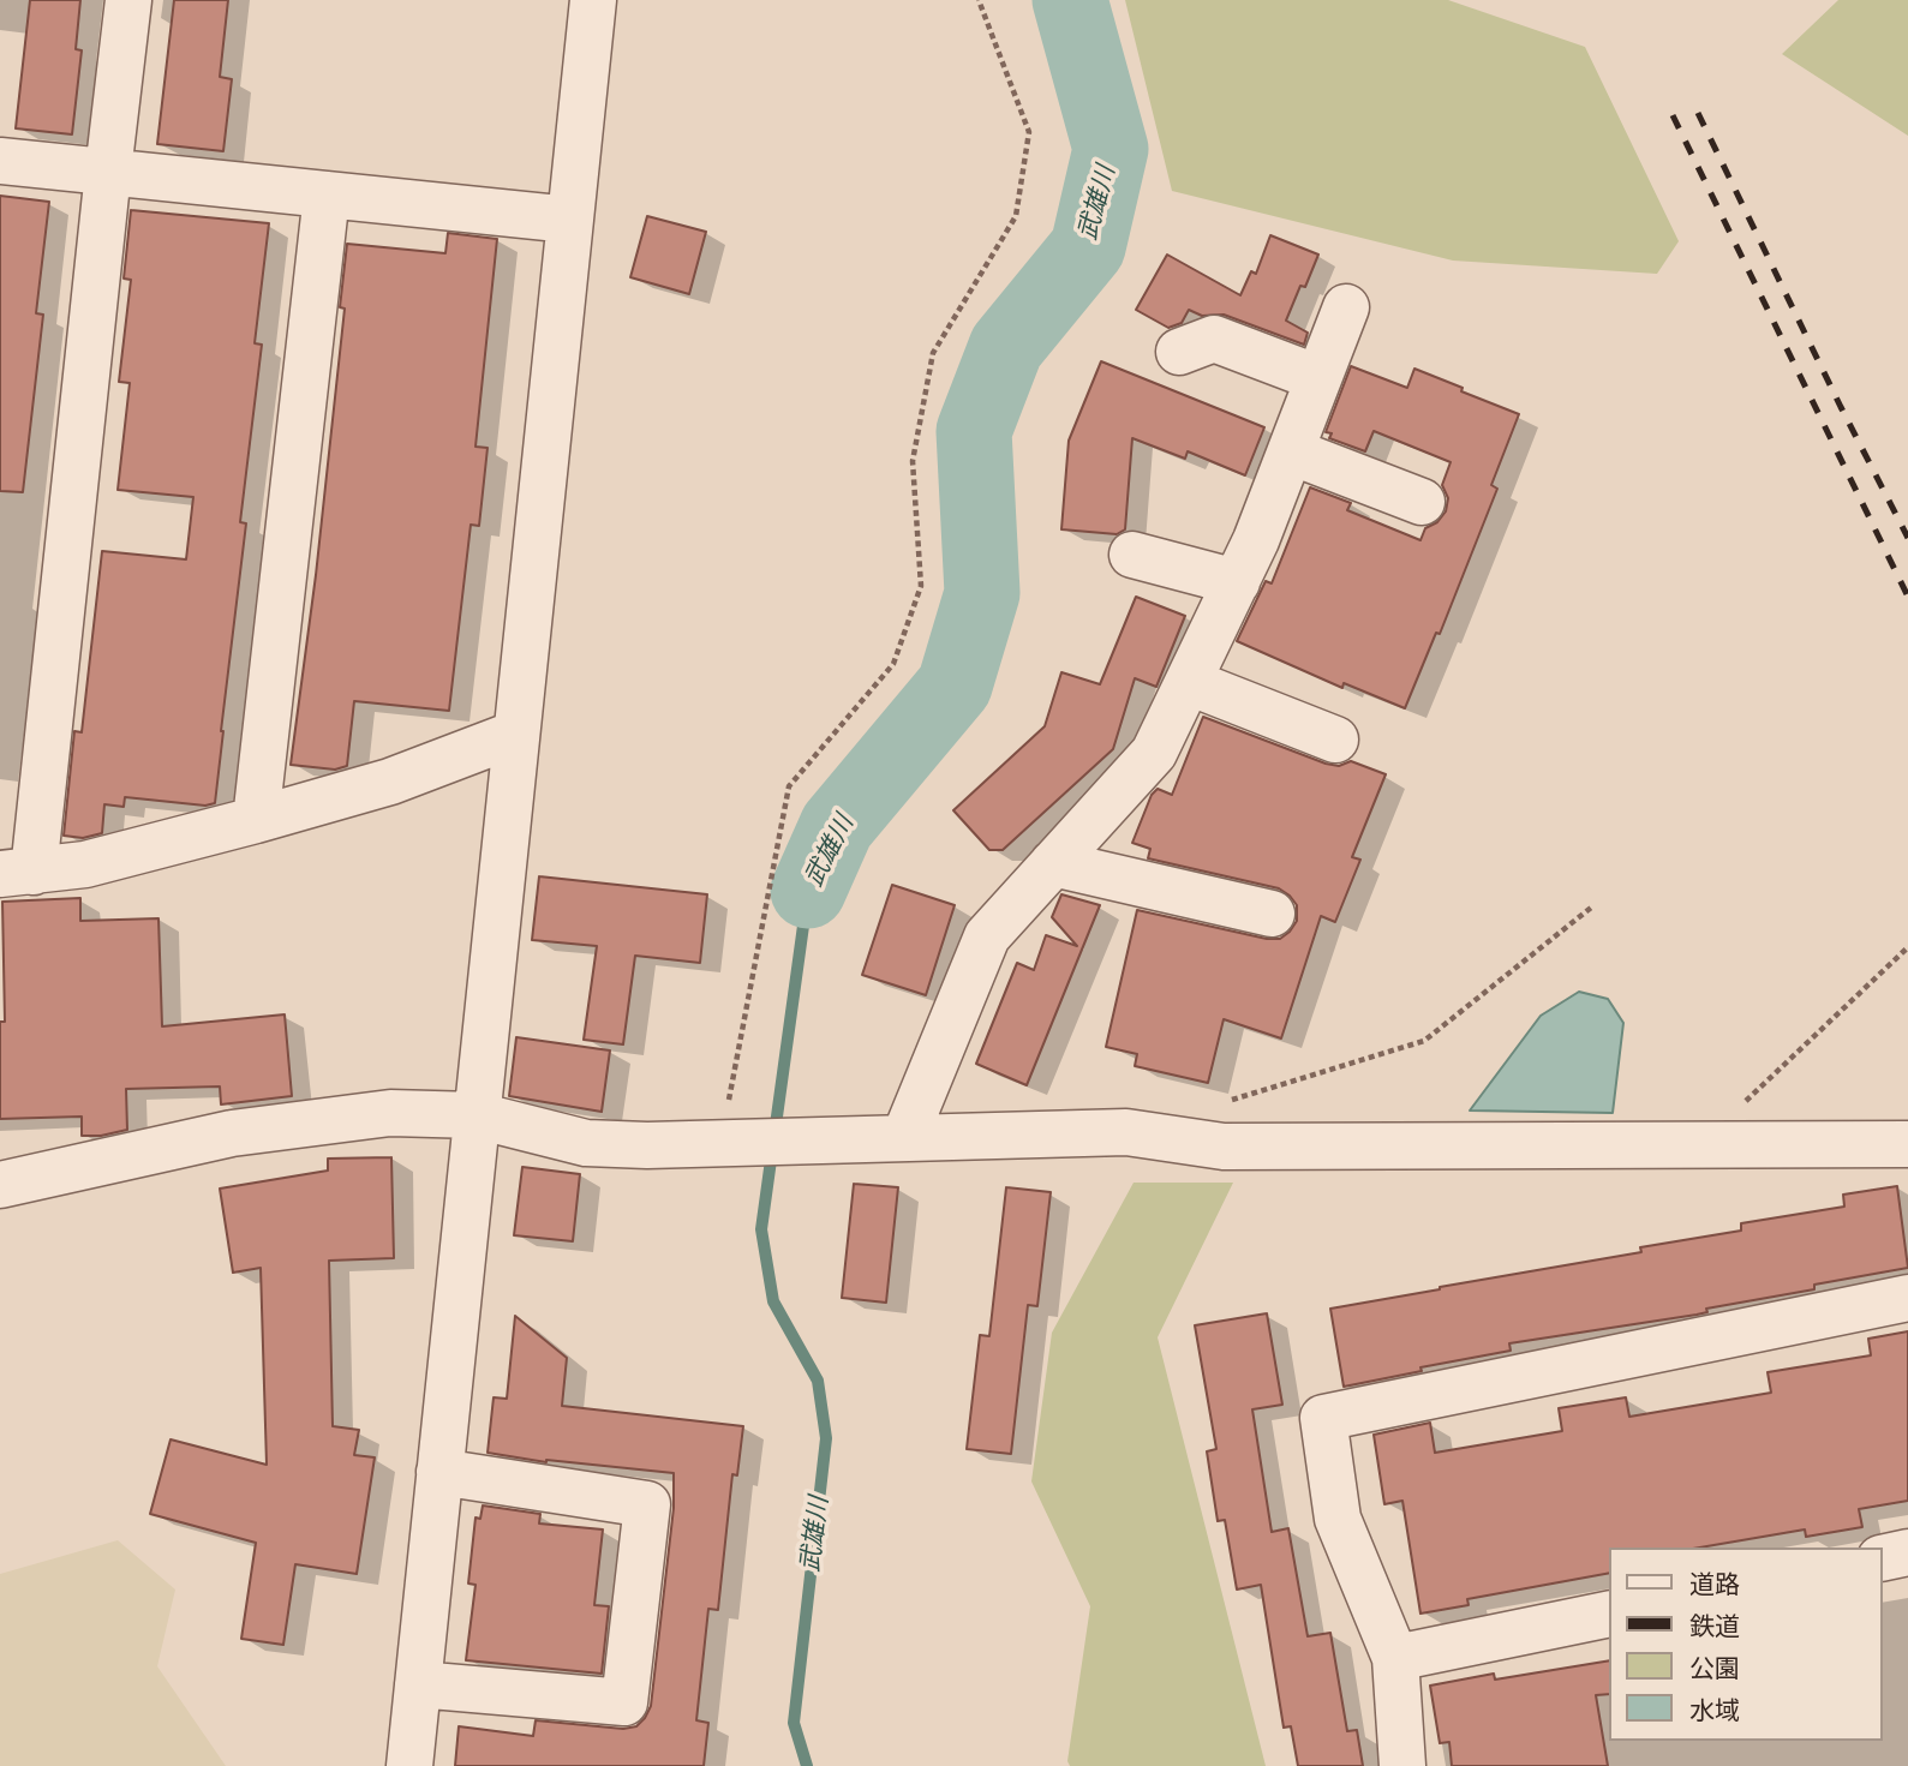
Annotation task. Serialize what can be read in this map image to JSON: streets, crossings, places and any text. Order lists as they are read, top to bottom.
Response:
{
  "water": ["武雄川"],
  "legend": [
    "道路",
    "鉄道",
    "公園",
    "水域"
  ]
}
